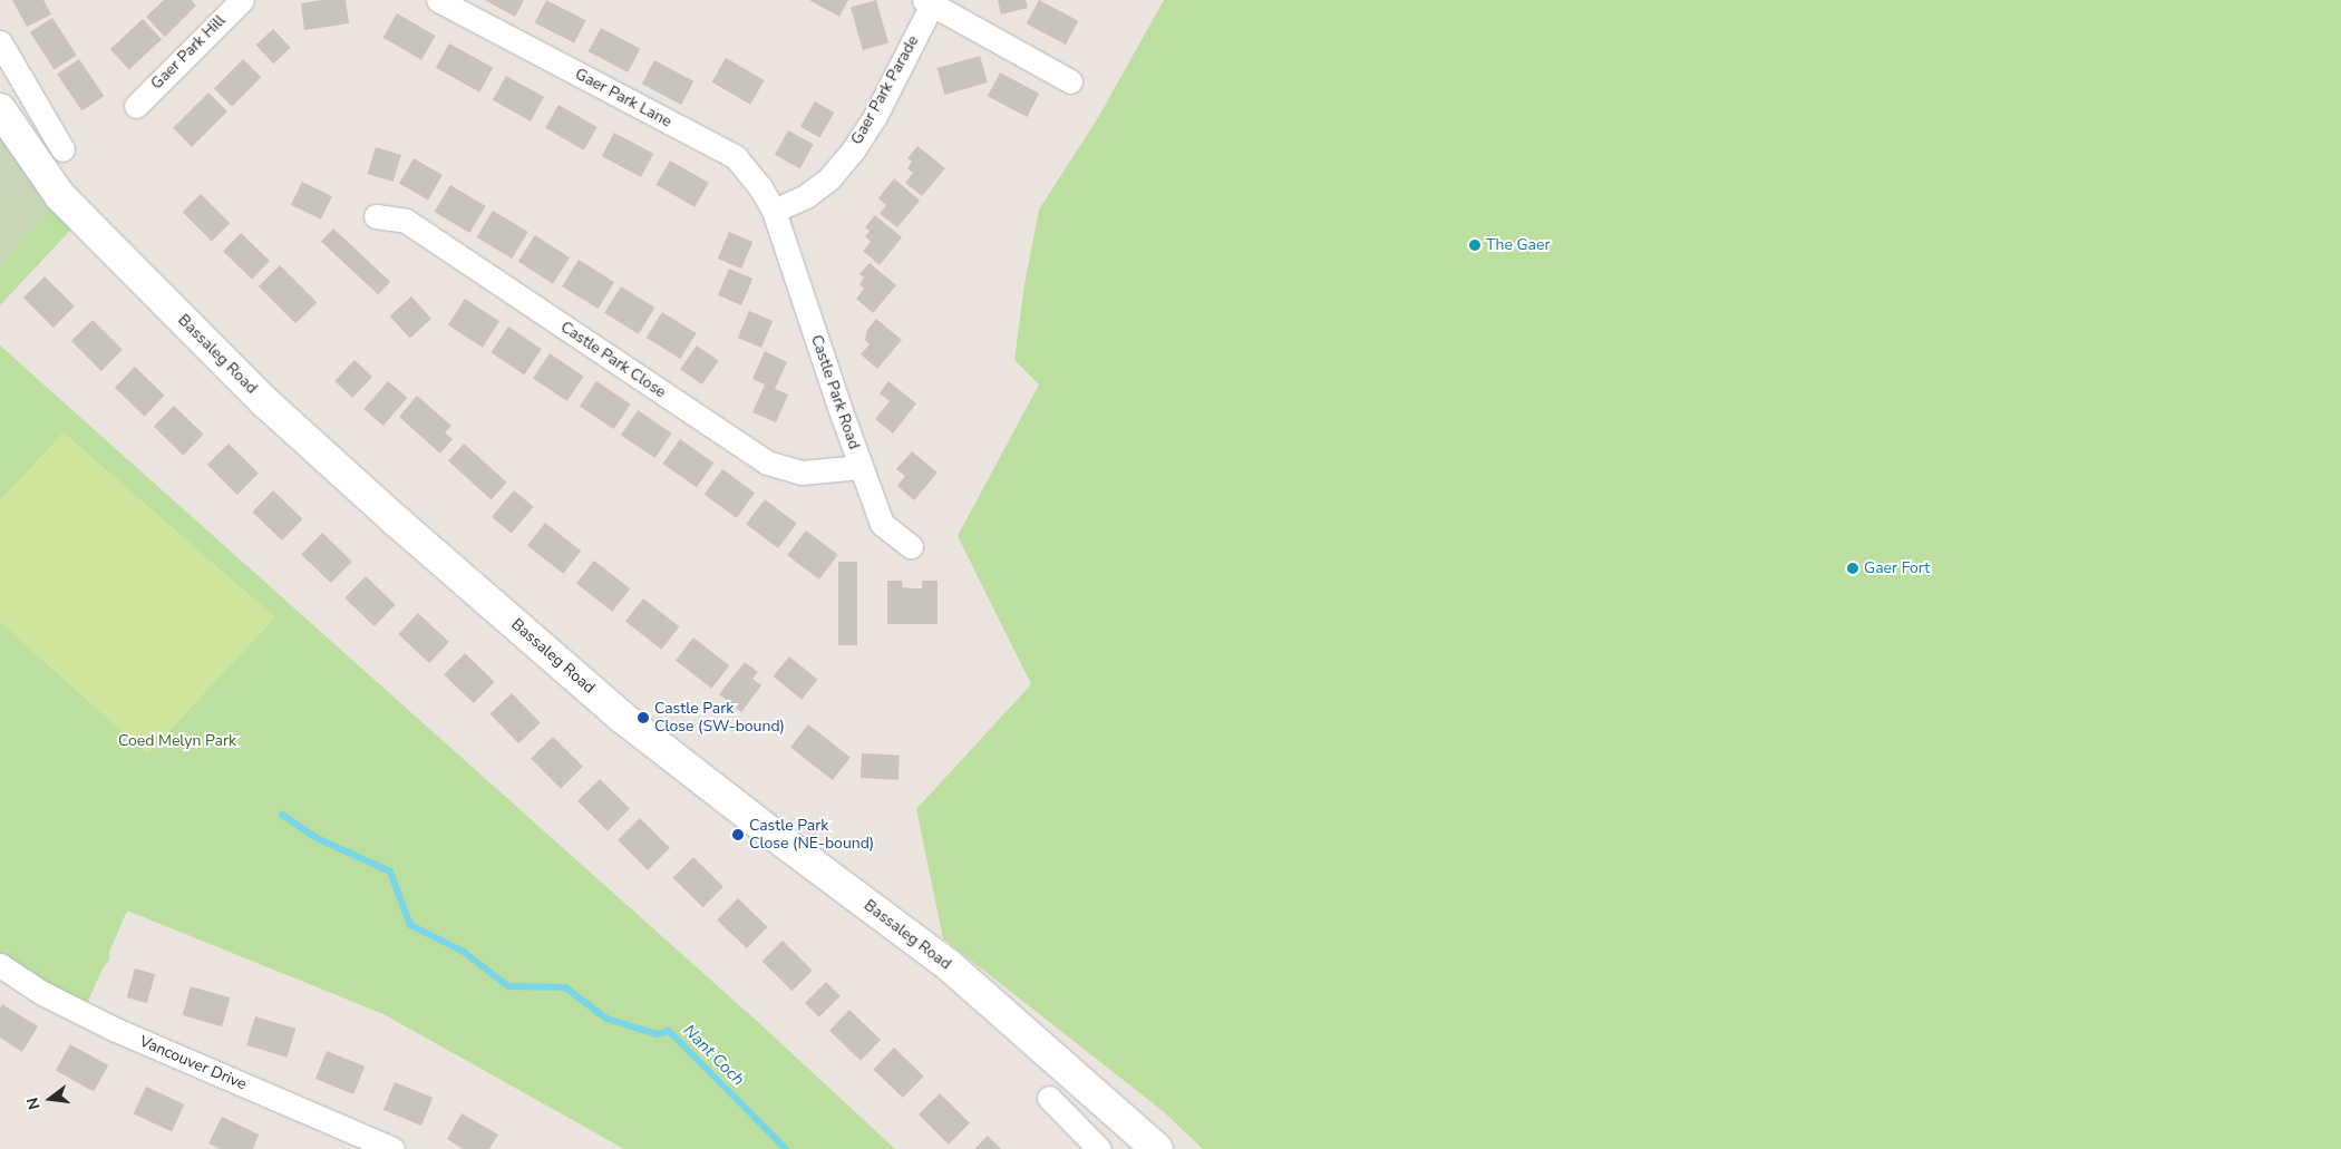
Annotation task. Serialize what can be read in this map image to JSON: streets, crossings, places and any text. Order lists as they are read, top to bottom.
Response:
{
  "streets": {
    "street": [
      "Gaer Park Hill",
      "Gaer Park Parade",
      "Gaer Park Lane",
      "Bassaleg Road",
      "Castle Park Close",
      "Castle Park Road",
      "Vancouver Drive"
    ]
  },
  "crossings": [
    ["Gaer Park Parade", "Gaer Park Lane"],
    ["Gaer Park Parade", "Castle Park Road"],
    ["Gaer Park Lane", "Castle Park Road"],
    ["Castle Park Close", "Castle Park Road"]
  ],
  "water": ["Nant Coch"],
  "parks": ["Coed Melyn Park"],
  "places": [
    "The Gaer",
    "Gaer Fort",
    "Castle Park Close (SW-bound)",
    "Castle Park Close (NE-bound)"
  ],
  "north": "left"
}
